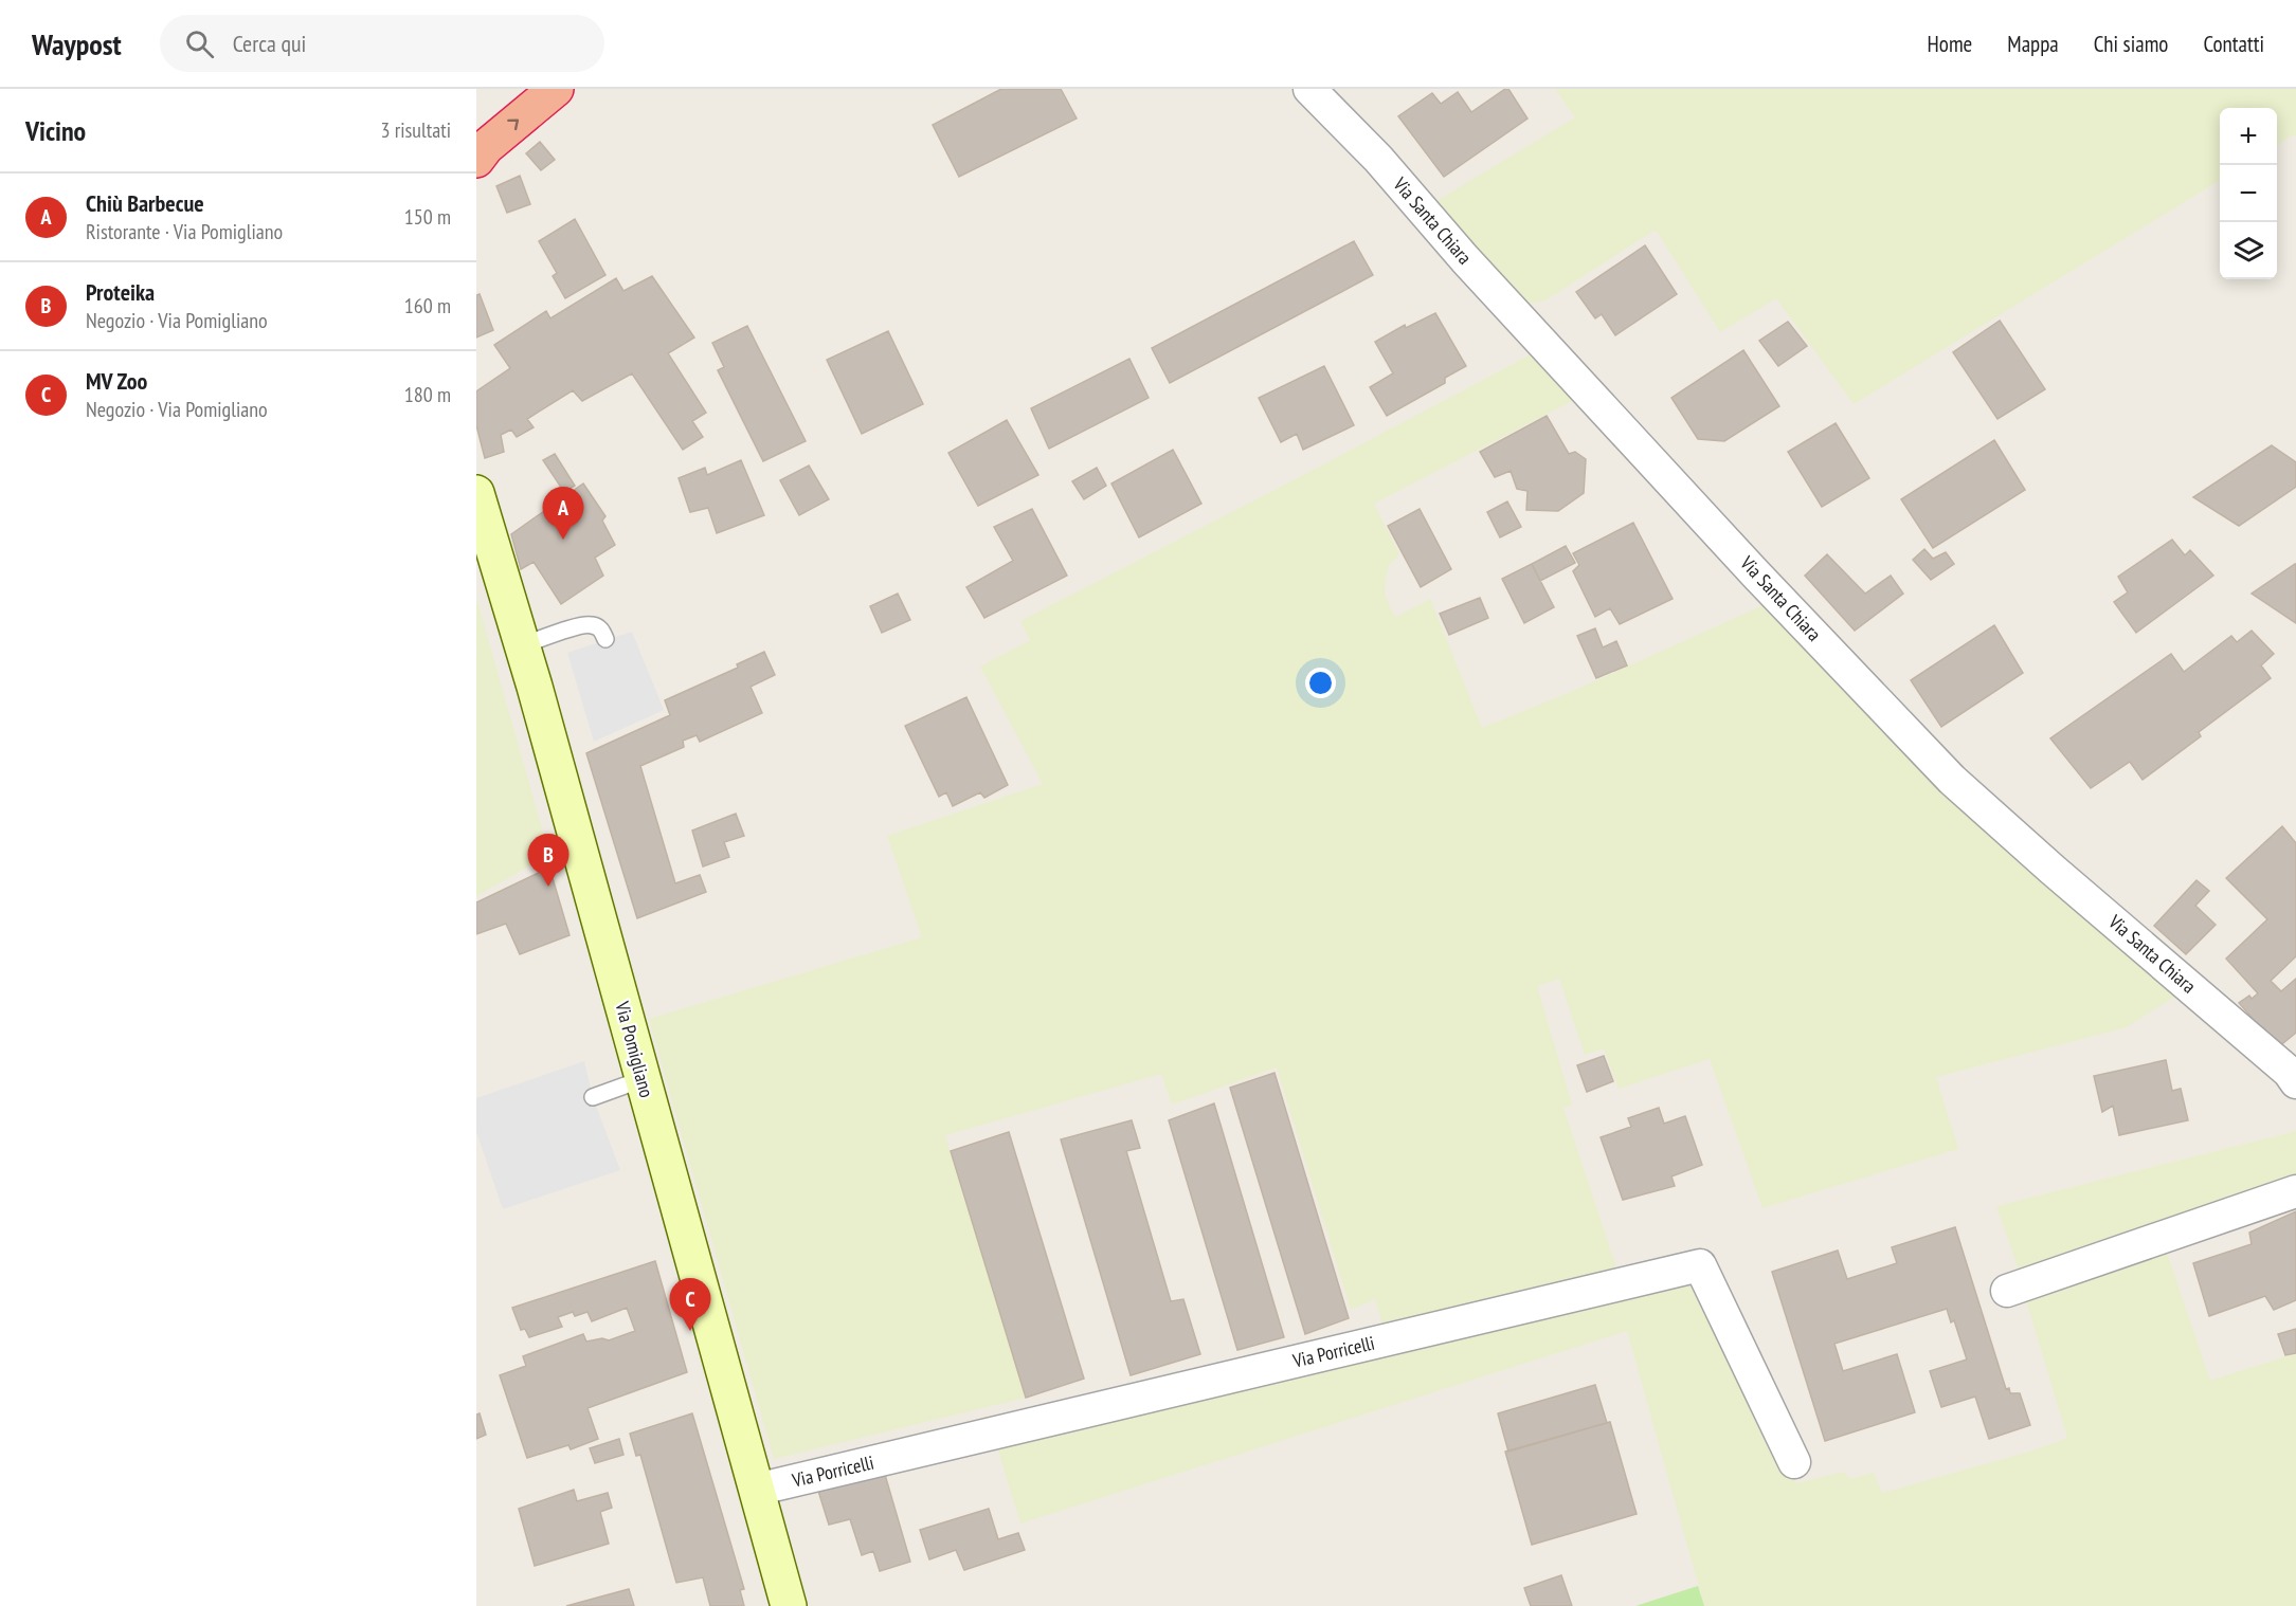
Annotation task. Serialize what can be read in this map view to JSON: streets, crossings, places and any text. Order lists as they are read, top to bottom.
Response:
{
  "streets": {
    "main road": ["Via Pomigliano"],
    "street": ["Via Santa Chiara", "Via Porricelli"]
  },
  "crossings": [
    ["Via Pomigliano", "Via Porricelli"]
  ],
  "page": {
    "header": "Waypost",
    "search": "Cerca qui",
    "nav": [
      "Home",
      "Mappa",
      "Chi siamo",
      "Contatti"
    ],
    "heading": ["Vicino", "3 risultati"],
    "map_buttons": ["+", "−"],
    "list": [
      {
        "mark": "A",
        "name": "Chiù Barbecue",
        "note": "Ristorante · Via Pomigliano",
        "value": "150 m"
      },
      {
        "mark": "B",
        "name": "Proteika",
        "note": "Negozio · Via Pomigliano",
        "value": "160 m"
      },
      {
        "mark": "C",
        "name": "MV Zoo",
        "note": "Negozio · Via Pomigliano",
        "value": "180 m"
      }
    ],
    "pins": ["A", "B", "C"]
  }
}
